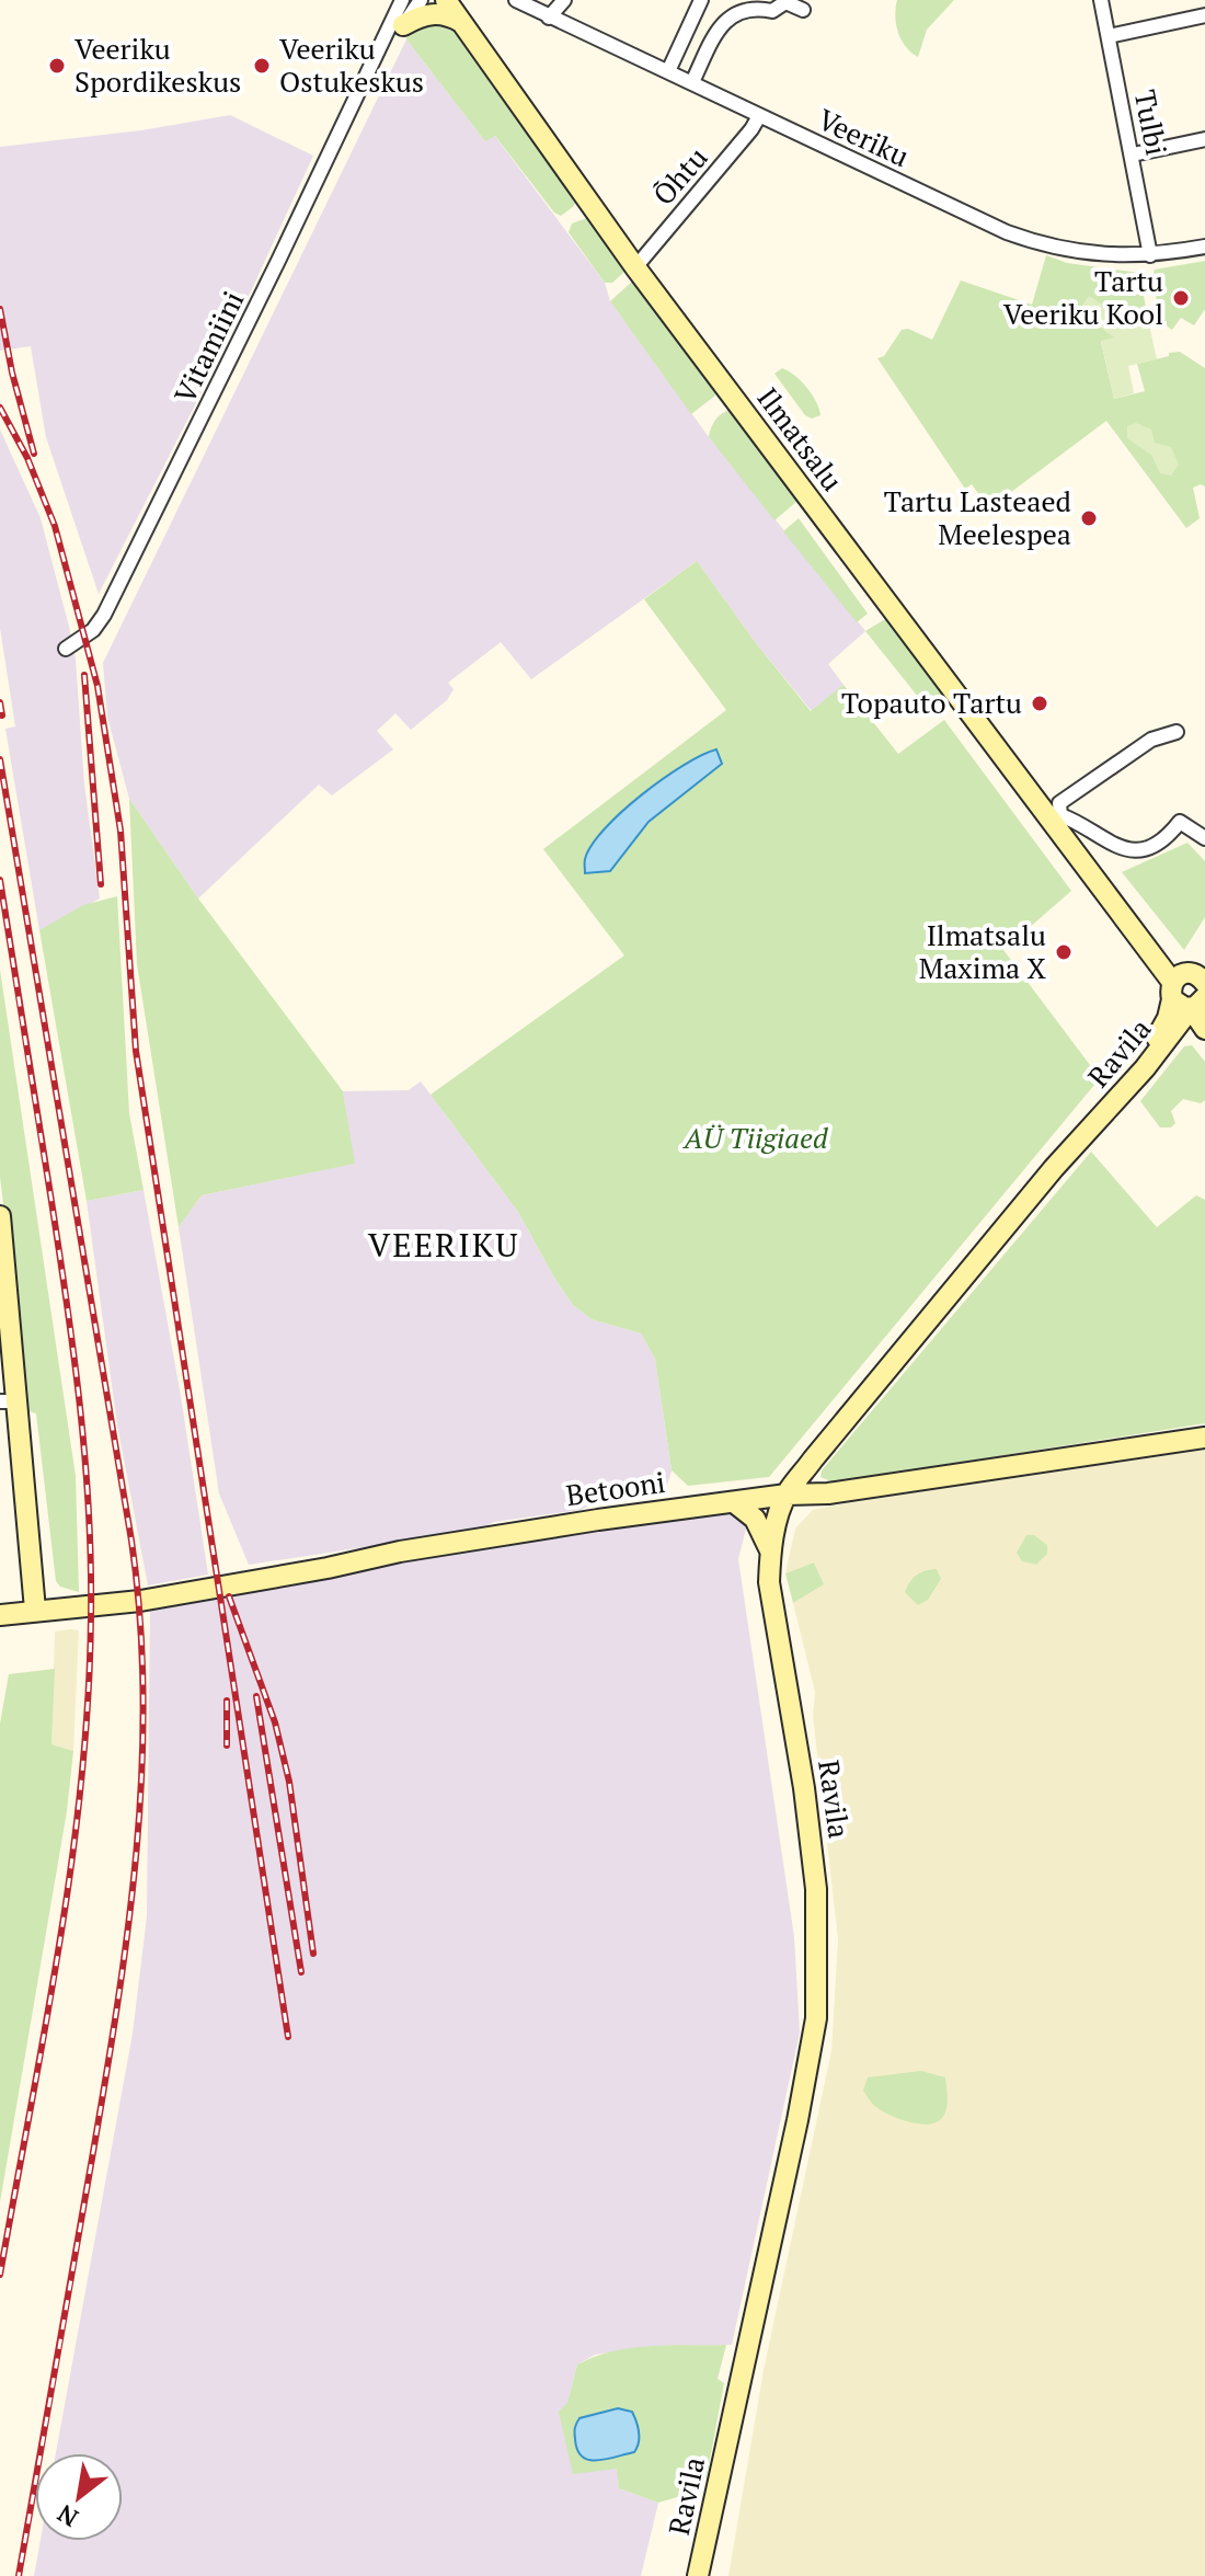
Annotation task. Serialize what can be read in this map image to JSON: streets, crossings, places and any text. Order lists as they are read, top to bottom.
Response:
{
  "streets": {
    "street": [
      "Tulbi",
      "Veeriku",
      "Õhtu",
      "Vitamiini",
      "Ilmatsalu",
      "Ravila",
      "Betooni"
    ]
  },
  "crossings": [
    ["Tulbi", "Veeriku"],
    ["Veeriku", "Õhtu"],
    ["Õhtu", "Ilmatsalu"],
    ["Ilmatsalu", "Ravila"],
    ["Ravila", "Betooni"]
  ],
  "districts": ["VEERIKU"],
  "parks": ["AÜ Tiigiaed"],
  "places": [
    "Veeriku Spordikeskus",
    "Veeriku Ostukeskus",
    "Tartu Veeriku Kool",
    "Tartu Lasteaed Meelespea",
    "Topauto Tartu",
    "Ilmatsalu Maxima X"
  ],
  "north": "bottom left"
}
